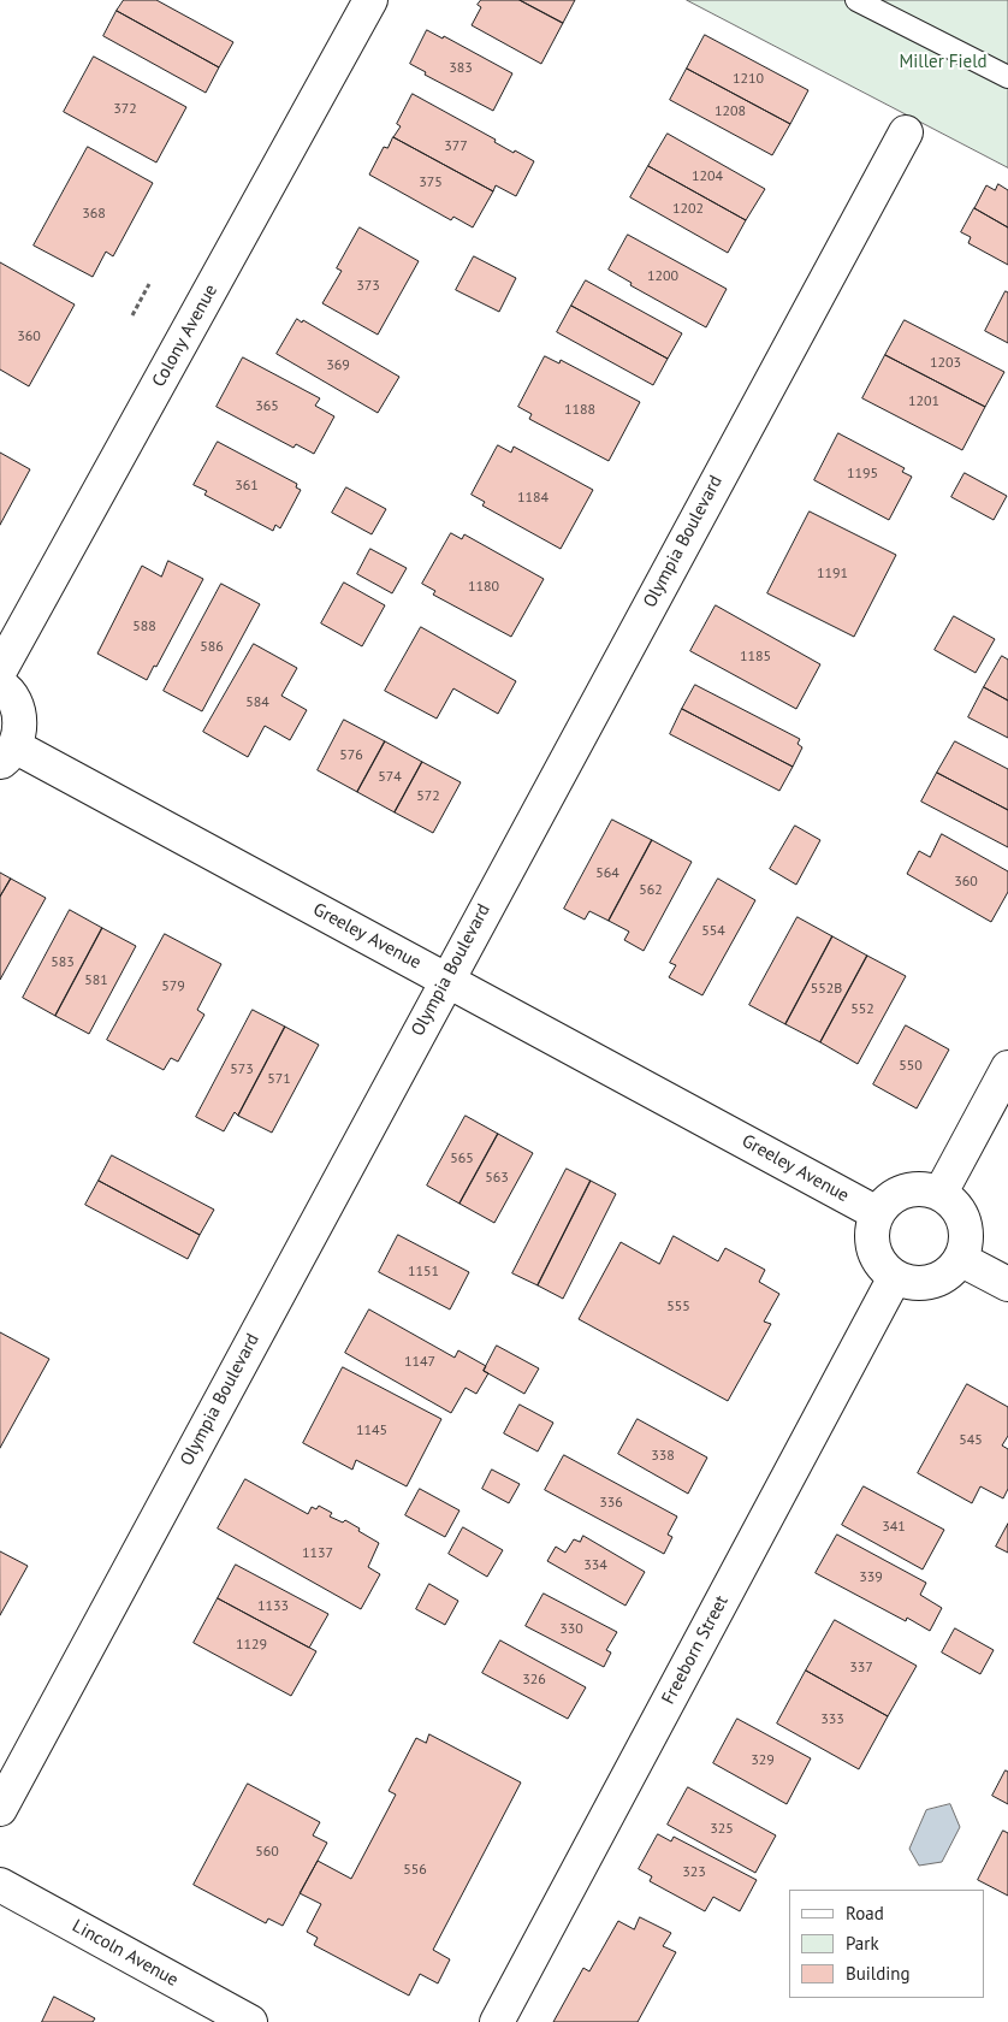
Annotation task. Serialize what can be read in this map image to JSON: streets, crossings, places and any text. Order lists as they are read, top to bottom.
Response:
{
  "streets": {
    "street": [
      "Colony Avenue",
      "Olympia Boulevard",
      "Greeley Avenue",
      "Freeborn Street",
      "Lincoln Avenue"
    ]
  },
  "crossings": [
    ["Olympia Boulevard", "Greeley Avenue"],
    ["Greeley Avenue", "Freeborn Street"]
  ],
  "parks": ["Miller Field"],
  "house_numbers": [
    "383",
    "1210",
    "372",
    "1208",
    "377",
    "1204",
    "375",
    "1202",
    "368",
    "1200",
    "373",
    "360",
    "1203",
    "369",
    "1201",
    "365",
    "1188",
    "1195",
    "361",
    "1184",
    "1191",
    "1180",
    "588",
    "586",
    "1185",
    "584",
    "576",
    "574",
    "572",
    "564",
    "360",
    "562",
    "554",
    "583",
    "581",
    "579",
    "552B",
    "552",
    "550",
    "573",
    "571",
    "565",
    "563",
    "1151",
    "555",
    "1147",
    "1145",
    "545",
    "338",
    "336",
    "341",
    "1137",
    "334",
    "339",
    "1133",
    "330",
    "1129",
    "337",
    "326",
    "333",
    "329",
    "325",
    "560",
    "556",
    "323"
  ],
  "legend": ["Road", "Park", "Building"]
}
